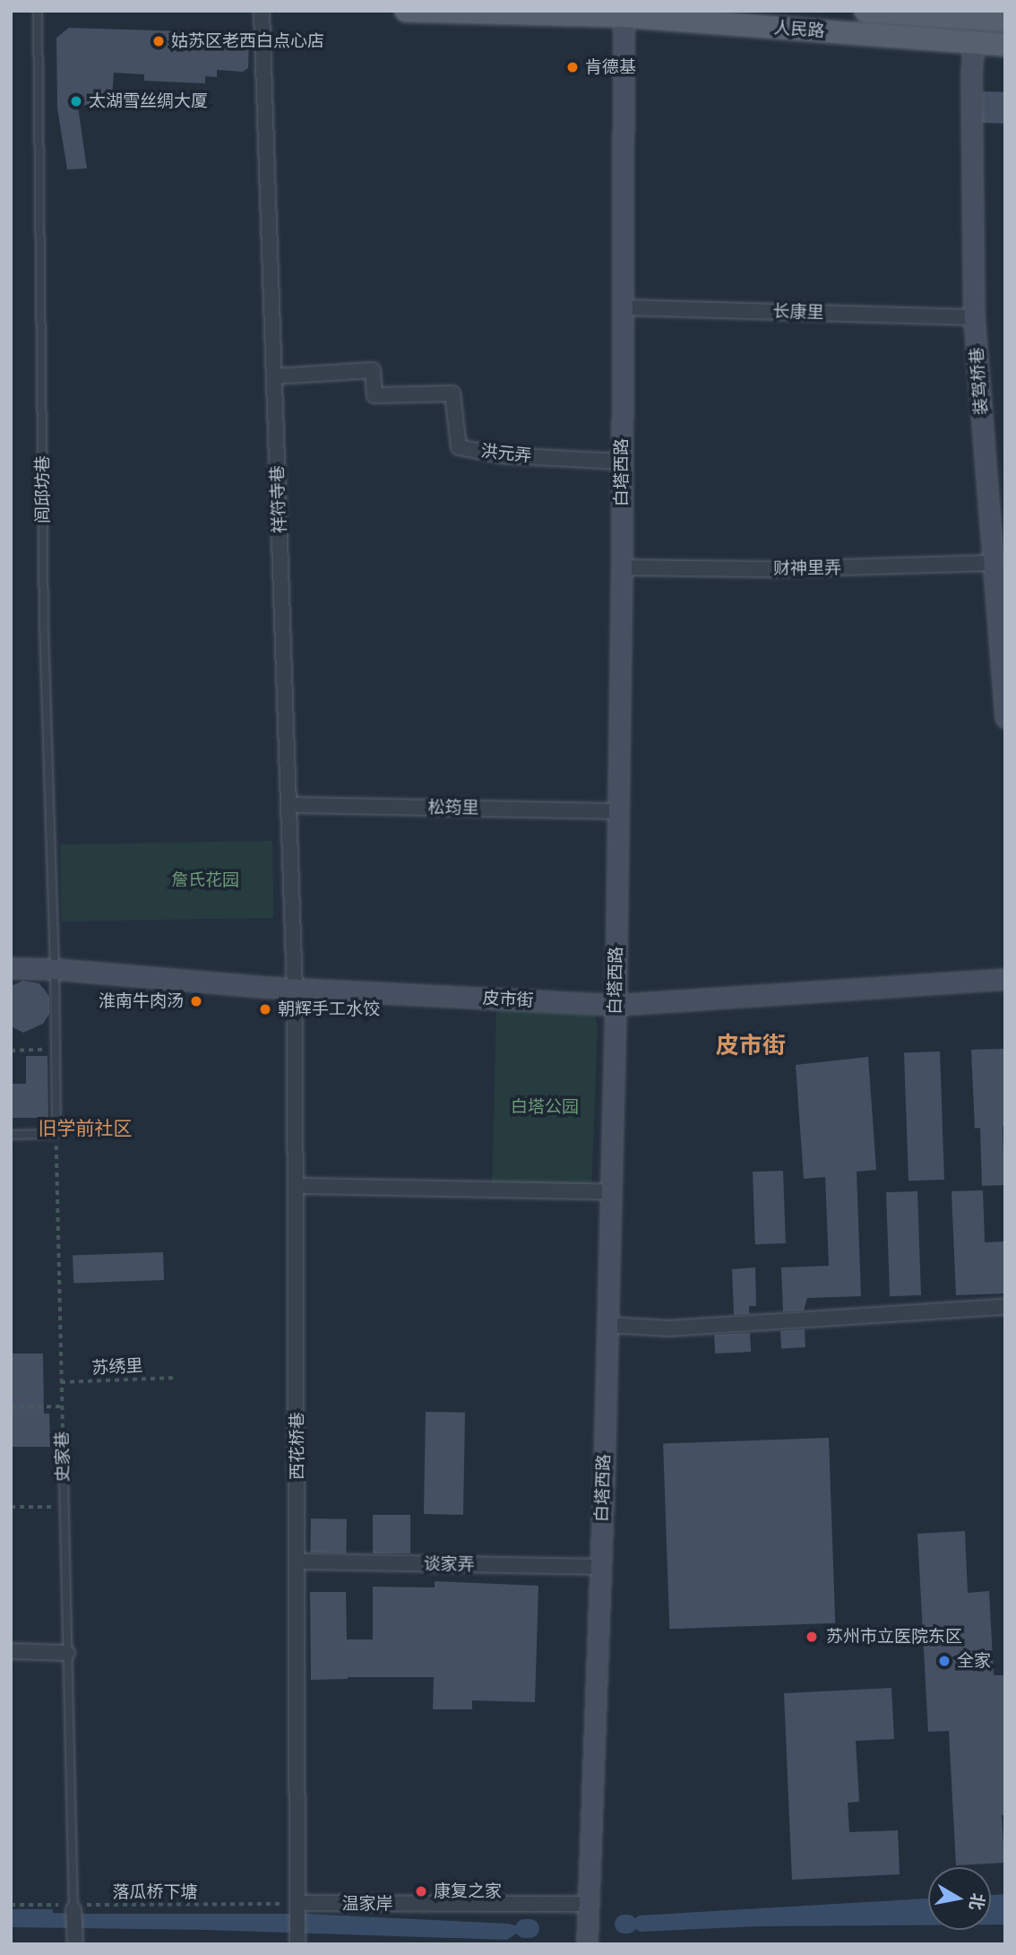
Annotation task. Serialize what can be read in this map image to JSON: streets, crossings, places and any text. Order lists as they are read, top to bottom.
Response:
{
  "streets": {
    "main road": [
      "人民路",
      "装驾桥巷",
      "白塔西路",
      "皮市街"
    ],
    "street": [
      "长康里",
      "洪元弄",
      "祥符寺巷",
      "财神里弄",
      "松筠里",
      "西花桥巷",
      "史家巷",
      "谈家弄",
      "温家岸"
    ],
    "lane": ["闾邱坊巷"],
    "path": ["苏绣里", "落瓜桥下塘"]
  },
  "crossings": [
    ["人民路", "装驾桥巷"],
    ["人民路", "白塔西路"],
    ["长康里", "装驾桥巷"],
    ["长康里", "白塔西路"],
    ["装驾桥巷", "财神里弄"],
    ["洪元弄", "白塔西路"],
    ["洪元弄", "祥符寺巷"],
    ["白塔西路", "财神里弄"],
    ["白塔西路", "松筠里"],
    ["白塔西路", "皮市街"],
    ["白塔西路", "谈家弄"],
    ["白塔西路", "温家岸"],
    ["闾邱坊巷", "皮市街"],
    ["祥符寺巷", "松筠里"],
    ["祥符寺巷", "皮市街"],
    ["祥符寺巷", "西花桥巷"],
    ["皮市街", "西花桥巷"],
    ["苏绣里", "史家巷"],
    ["西花桥巷", "谈家弄"],
    ["西花桥巷", "落瓜桥下塘"],
    ["西花桥巷", "温家岸"],
    ["史家巷", "落瓜桥下塘"],
    ["落瓜桥下塘", "温家岸"]
  ],
  "districts": ["皮市街", "旧学前社区"],
  "parks": ["詹氏花园", "白塔公园"],
  "places": [
    "姑苏区老西白点心店",
    "肯德基",
    "太湖雪丝绸大厦",
    "淮南牛肉汤",
    "朝辉手工水饺",
    "苏州市立医院东区",
    "全家",
    "康复之家"
  ],
  "north": "right"
}
